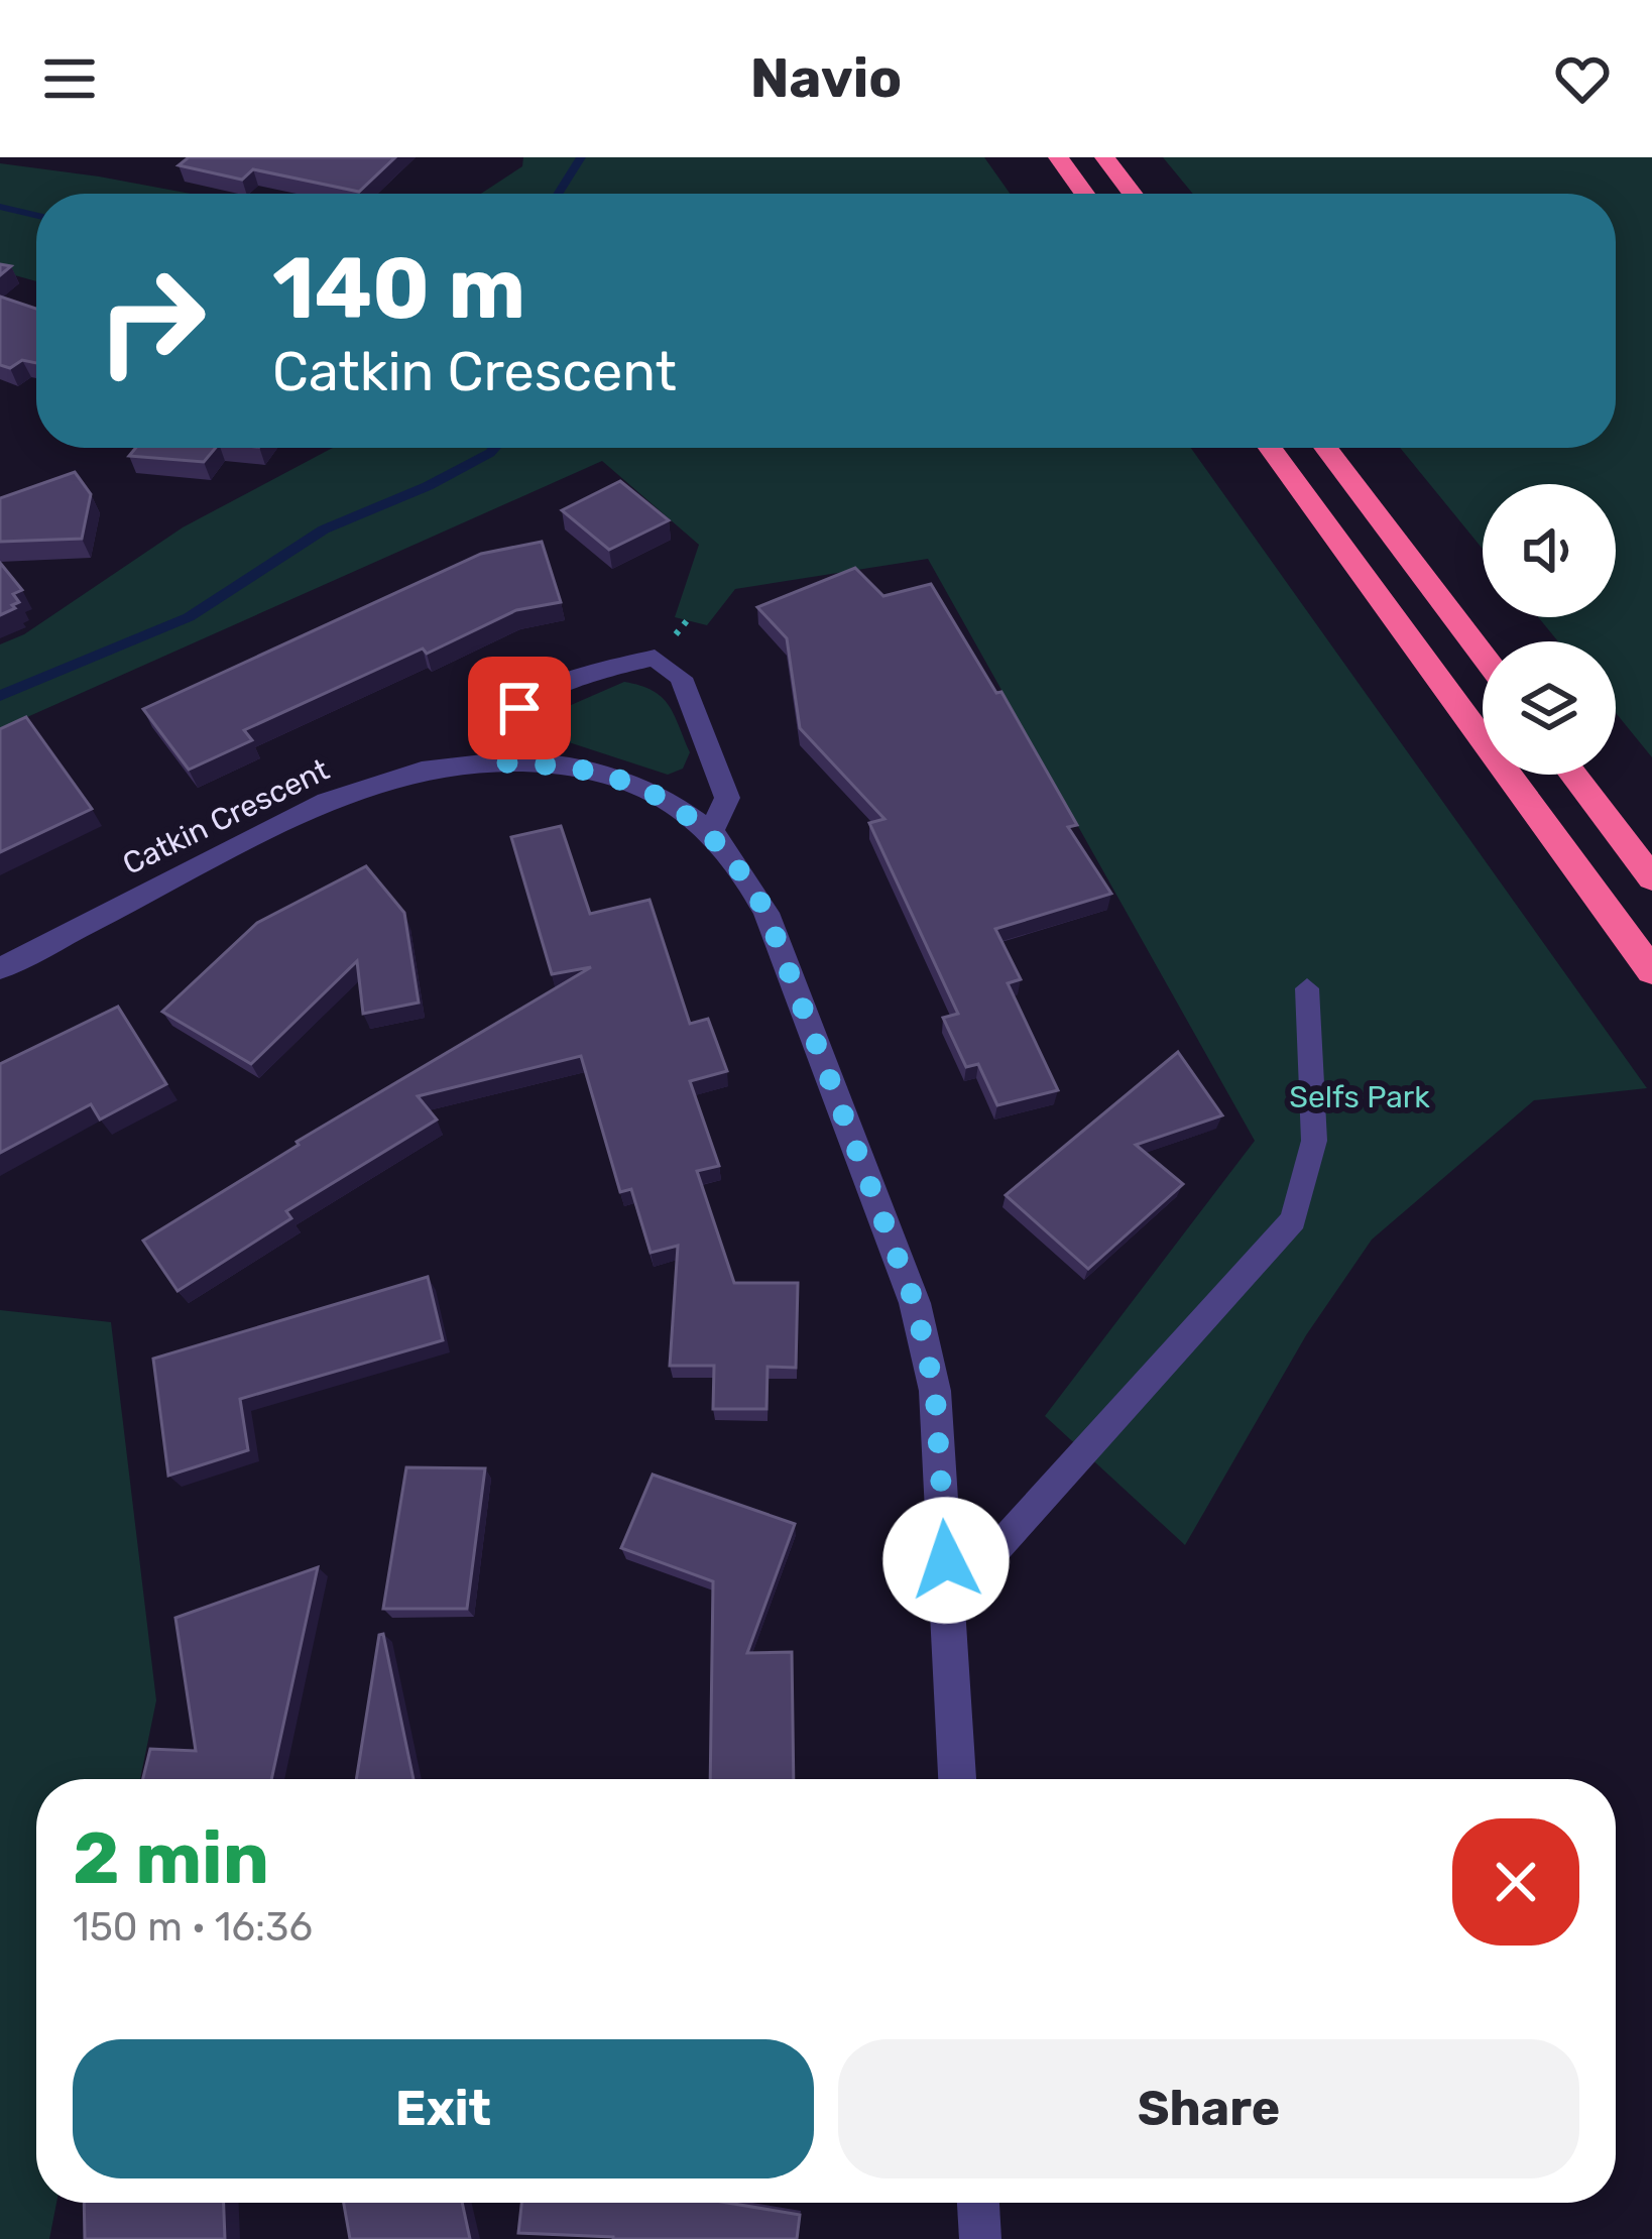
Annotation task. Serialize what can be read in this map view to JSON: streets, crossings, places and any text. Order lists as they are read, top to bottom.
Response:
{
  "streets": {
    "street": ["Catkin Crescent"]
  },
  "parks": ["Selfs Park"],
  "page": {
    "header": "Navio",
    "turn": ["140 m", "Catkin Crescent"],
    "heading": ["2 min", "150 m · 16:36"],
    "buttons": ["Exit", "Share"]
  }
}
